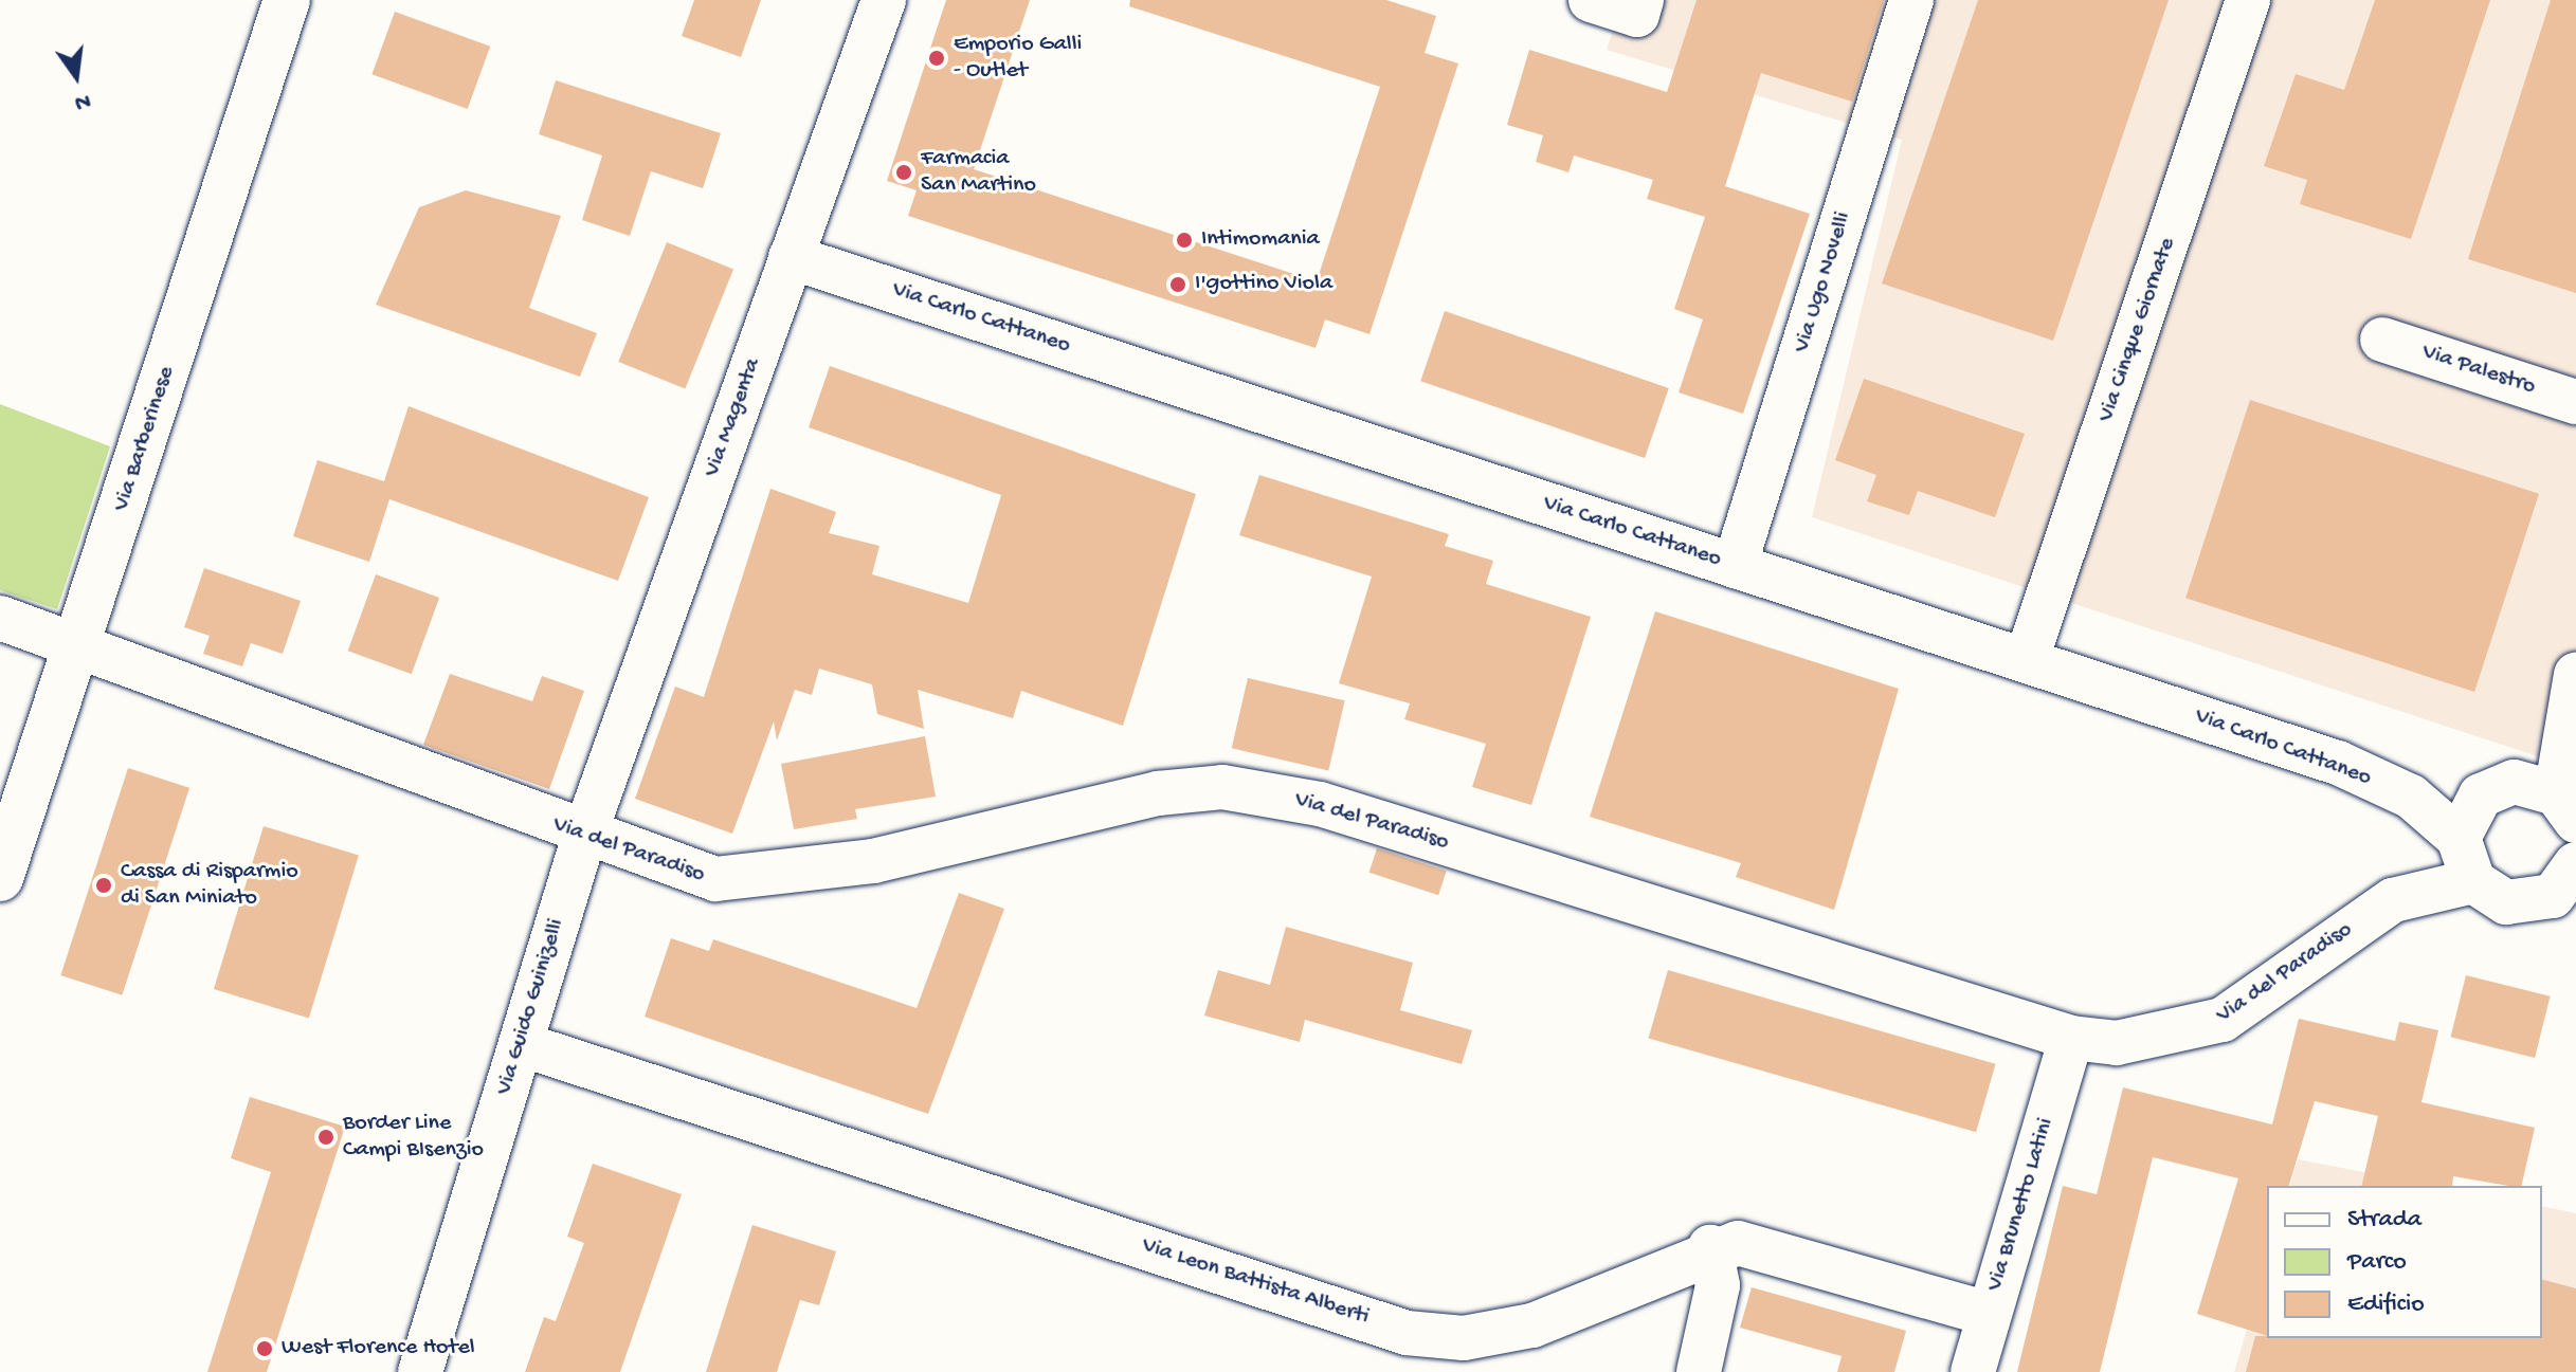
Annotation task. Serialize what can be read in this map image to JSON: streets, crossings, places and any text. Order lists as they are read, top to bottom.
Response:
{
  "streets": {
    "main road": ["Via Barberinese"],
    "street": [
      "Via Ugo Novelli",
      "Via Carlo Cattaneo",
      "Via Cinque Giornate",
      "Via Palestro",
      "Via Magenta",
      "Via del Paradiso",
      "Via Guido Guinizelli",
      "Via Brunetto Latini",
      "Via Leon Battista Alberti"
    ]
  },
  "crossings": [
    ["Via Ugo Novelli", "Via Carlo Cattaneo"],
    ["Via Carlo Cattaneo", "Via Cinque Giornate"],
    ["Via Carlo Cattaneo", "Via Magenta"],
    ["Via Magenta", "Via del Paradiso"],
    ["Via Magenta", "Via Guido Guinizelli"],
    ["Via Barberinese", "Via del Paradiso"],
    ["Via del Paradiso", "Via Guido Guinizelli"],
    ["Via del Paradiso", "Via Brunetto Latini"],
    ["Via Guido Guinizelli", "Via Leon Battista Alberti"],
    ["Via Brunetto Latini", "Via Leon Battista Alberti"]
  ],
  "places": [
    "Emporio Galli - Outlet",
    "Farmacia San Martino",
    "Intimomania",
    "I'gottino Viola",
    "Cassa di Risparmio di San Miniato",
    "Border Line Campi BIsenzio",
    "West Florence Hotel"
  ],
  "legend": ["Strada", "Parco", "Edificio"],
  "north": "bottom"
}
